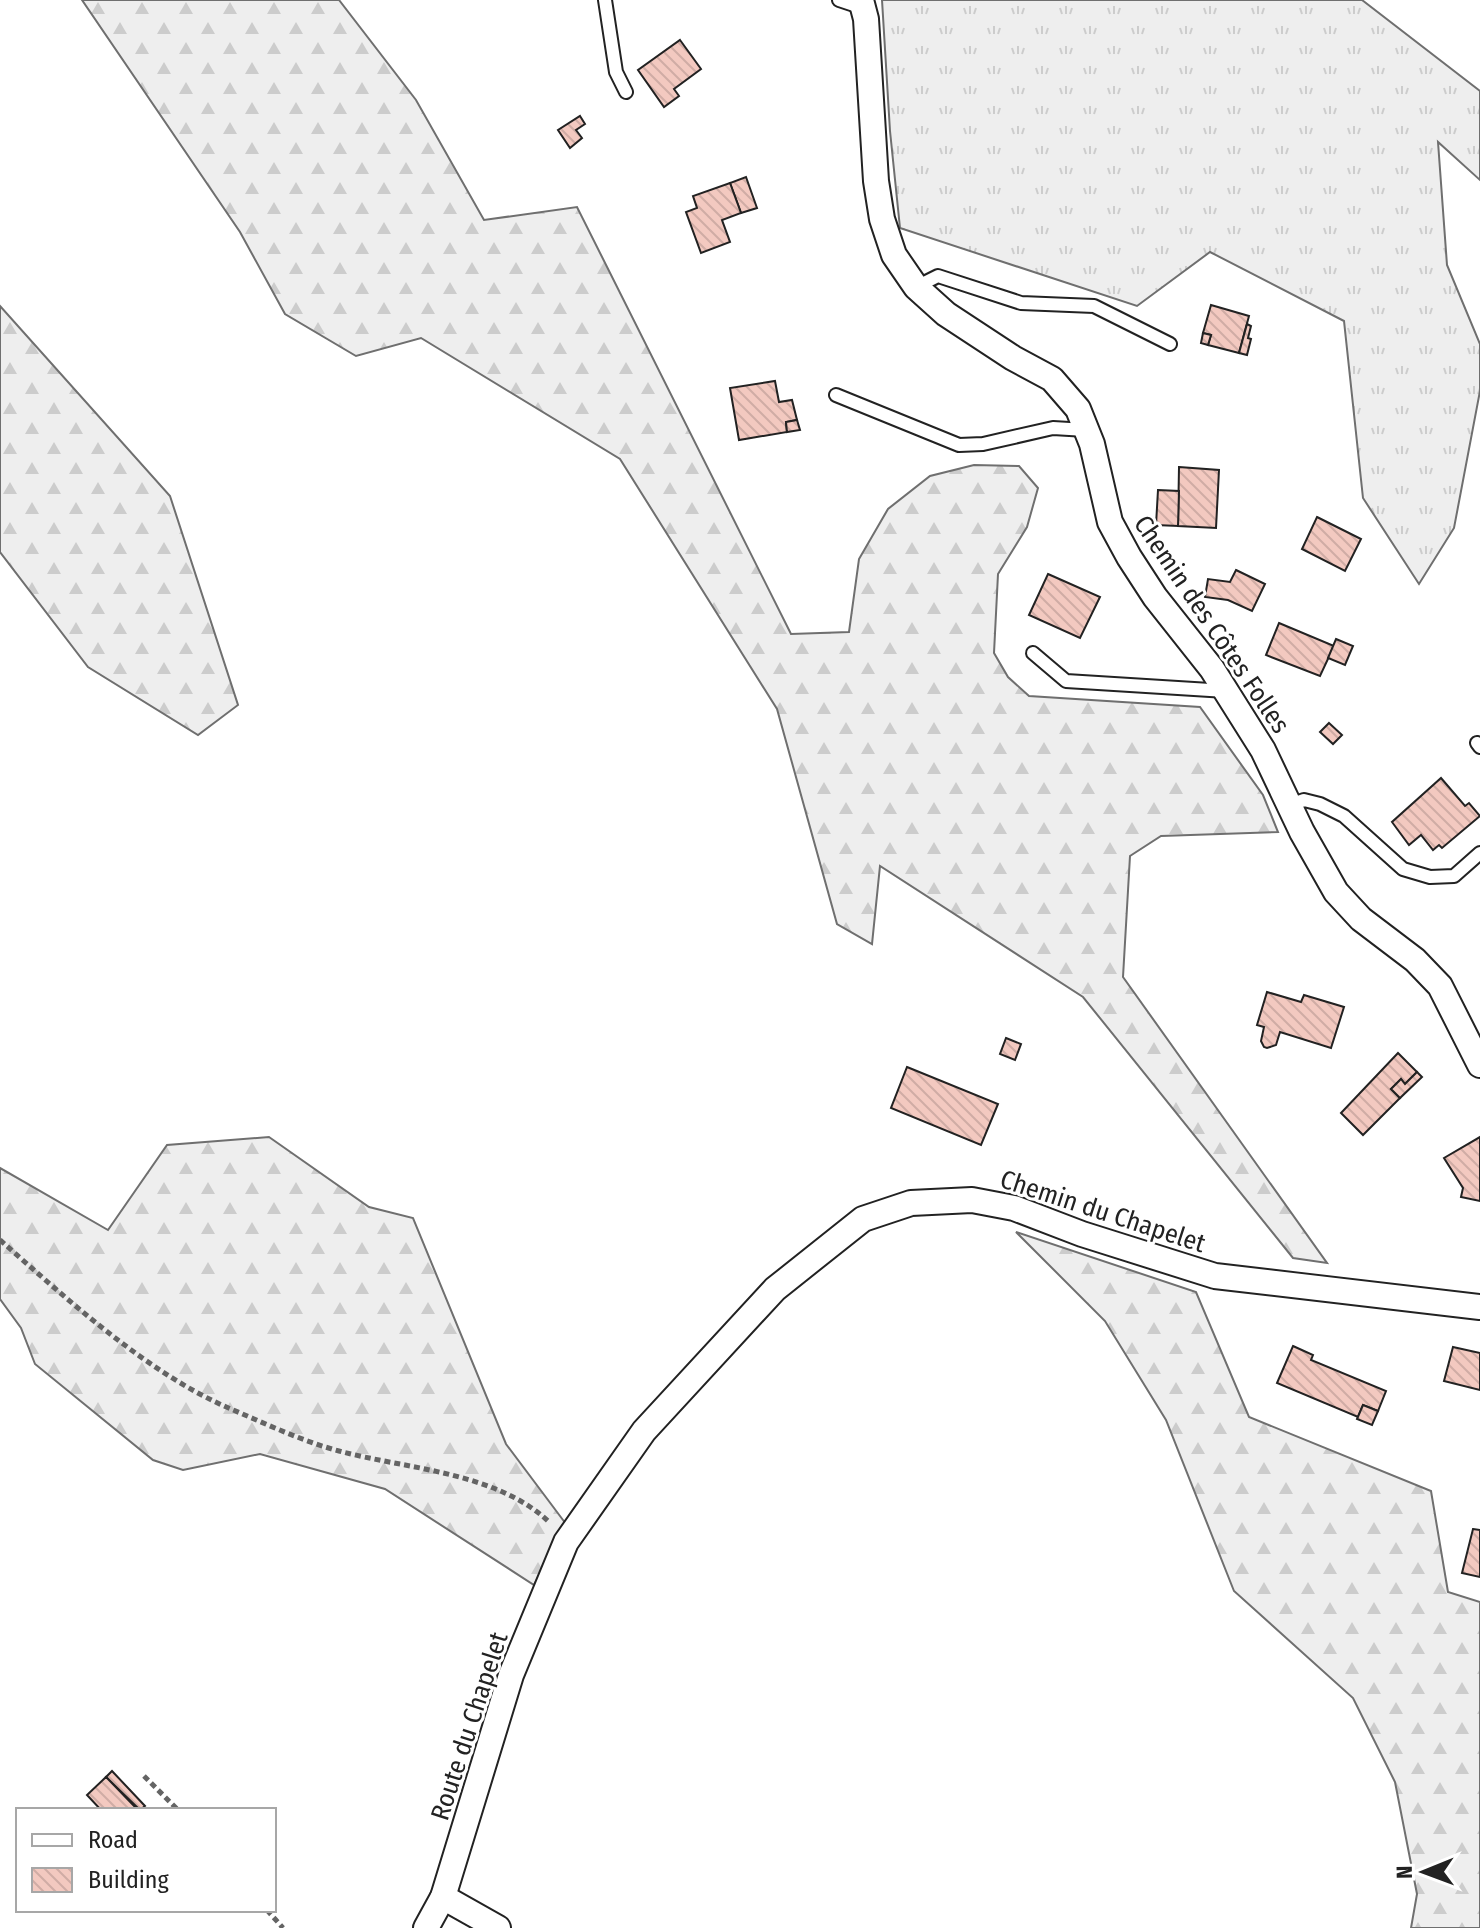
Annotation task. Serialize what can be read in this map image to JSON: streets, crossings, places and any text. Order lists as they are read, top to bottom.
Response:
{
  "streets": {
    "street": ["Chemin des Côtes Folles", "Chemin du Chapelet", "Route du Chapelet"]
  },
  "crossings": [
    ["Chemin du Chapelet", "Route du Chapelet"]
  ],
  "legend": ["Road", "Building"],
  "north": "left"
}
